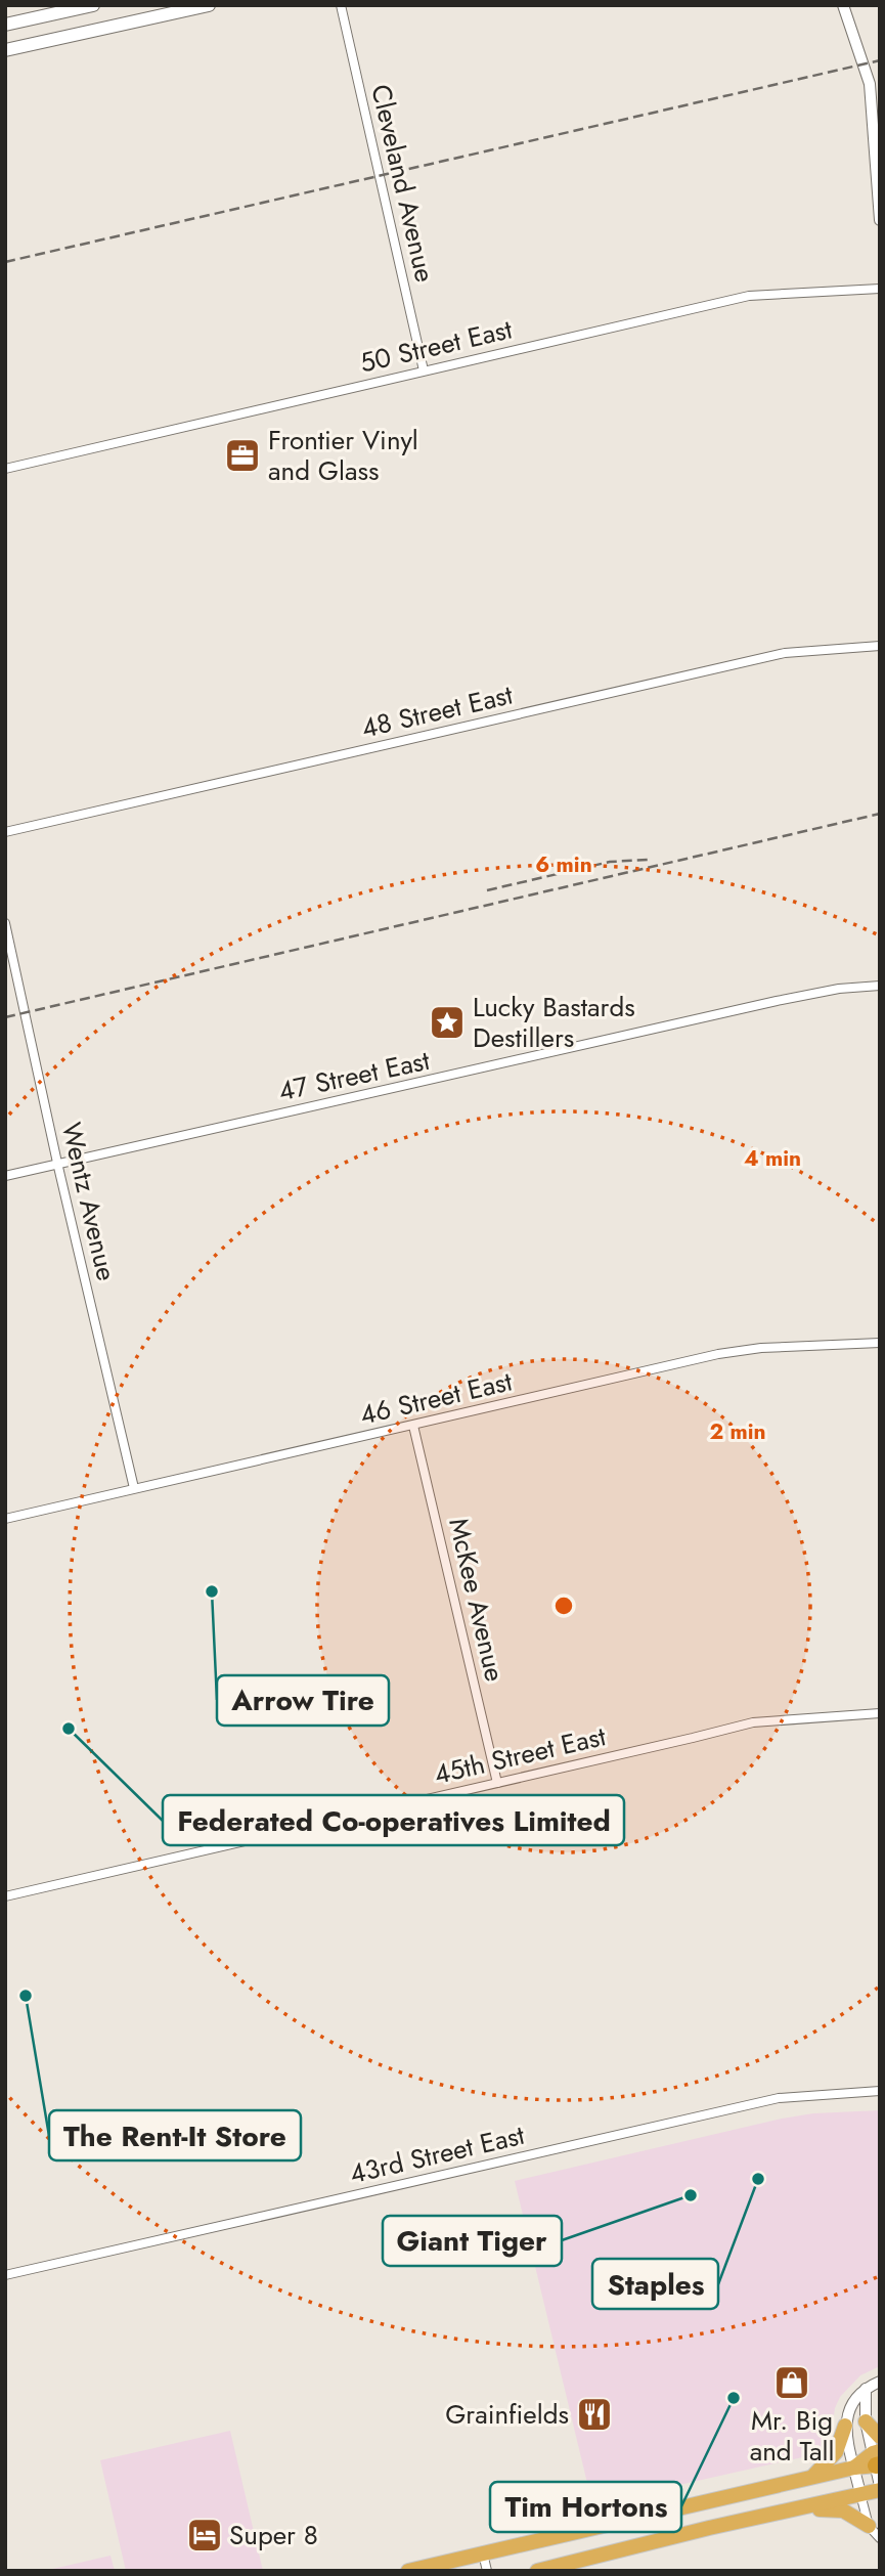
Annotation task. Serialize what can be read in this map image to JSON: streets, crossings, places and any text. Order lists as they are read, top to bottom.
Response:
{
  "streets": {
    "street": [
      "Cleveland Avenue",
      "50 Street East",
      "48 Street East",
      "47 Street East",
      "Wentz Avenue",
      "46 Street East",
      "McKee Avenue",
      "45th Street East",
      "43rd Street East"
    ]
  },
  "crossings": [
    ["Cleveland Avenue", "50 Street East"],
    ["47 Street East", "Wentz Avenue"],
    ["Wentz Avenue", "46 Street East"],
    ["46 Street East", "McKee Avenue"],
    ["McKee Avenue", "45th Street East"]
  ],
  "places": {
    "office": ["Frontier Vinyl and Glass"],
    "place": ["Lucky Bastards Destillers"],
    "other": [
      "Arrow Tire",
      "Federated Co-operatives Limited",
      "The Rent-It Store",
      "Staples",
      "Giant Tiger",
      "Tim Hortons"
    ],
    "shop": ["Mr. Big and Tall"],
    "restaurant": ["Grainfields"],
    "hotel": ["Super 8"]
  },
  "rings": ["6 min", "4 min", "2 min"]
}
